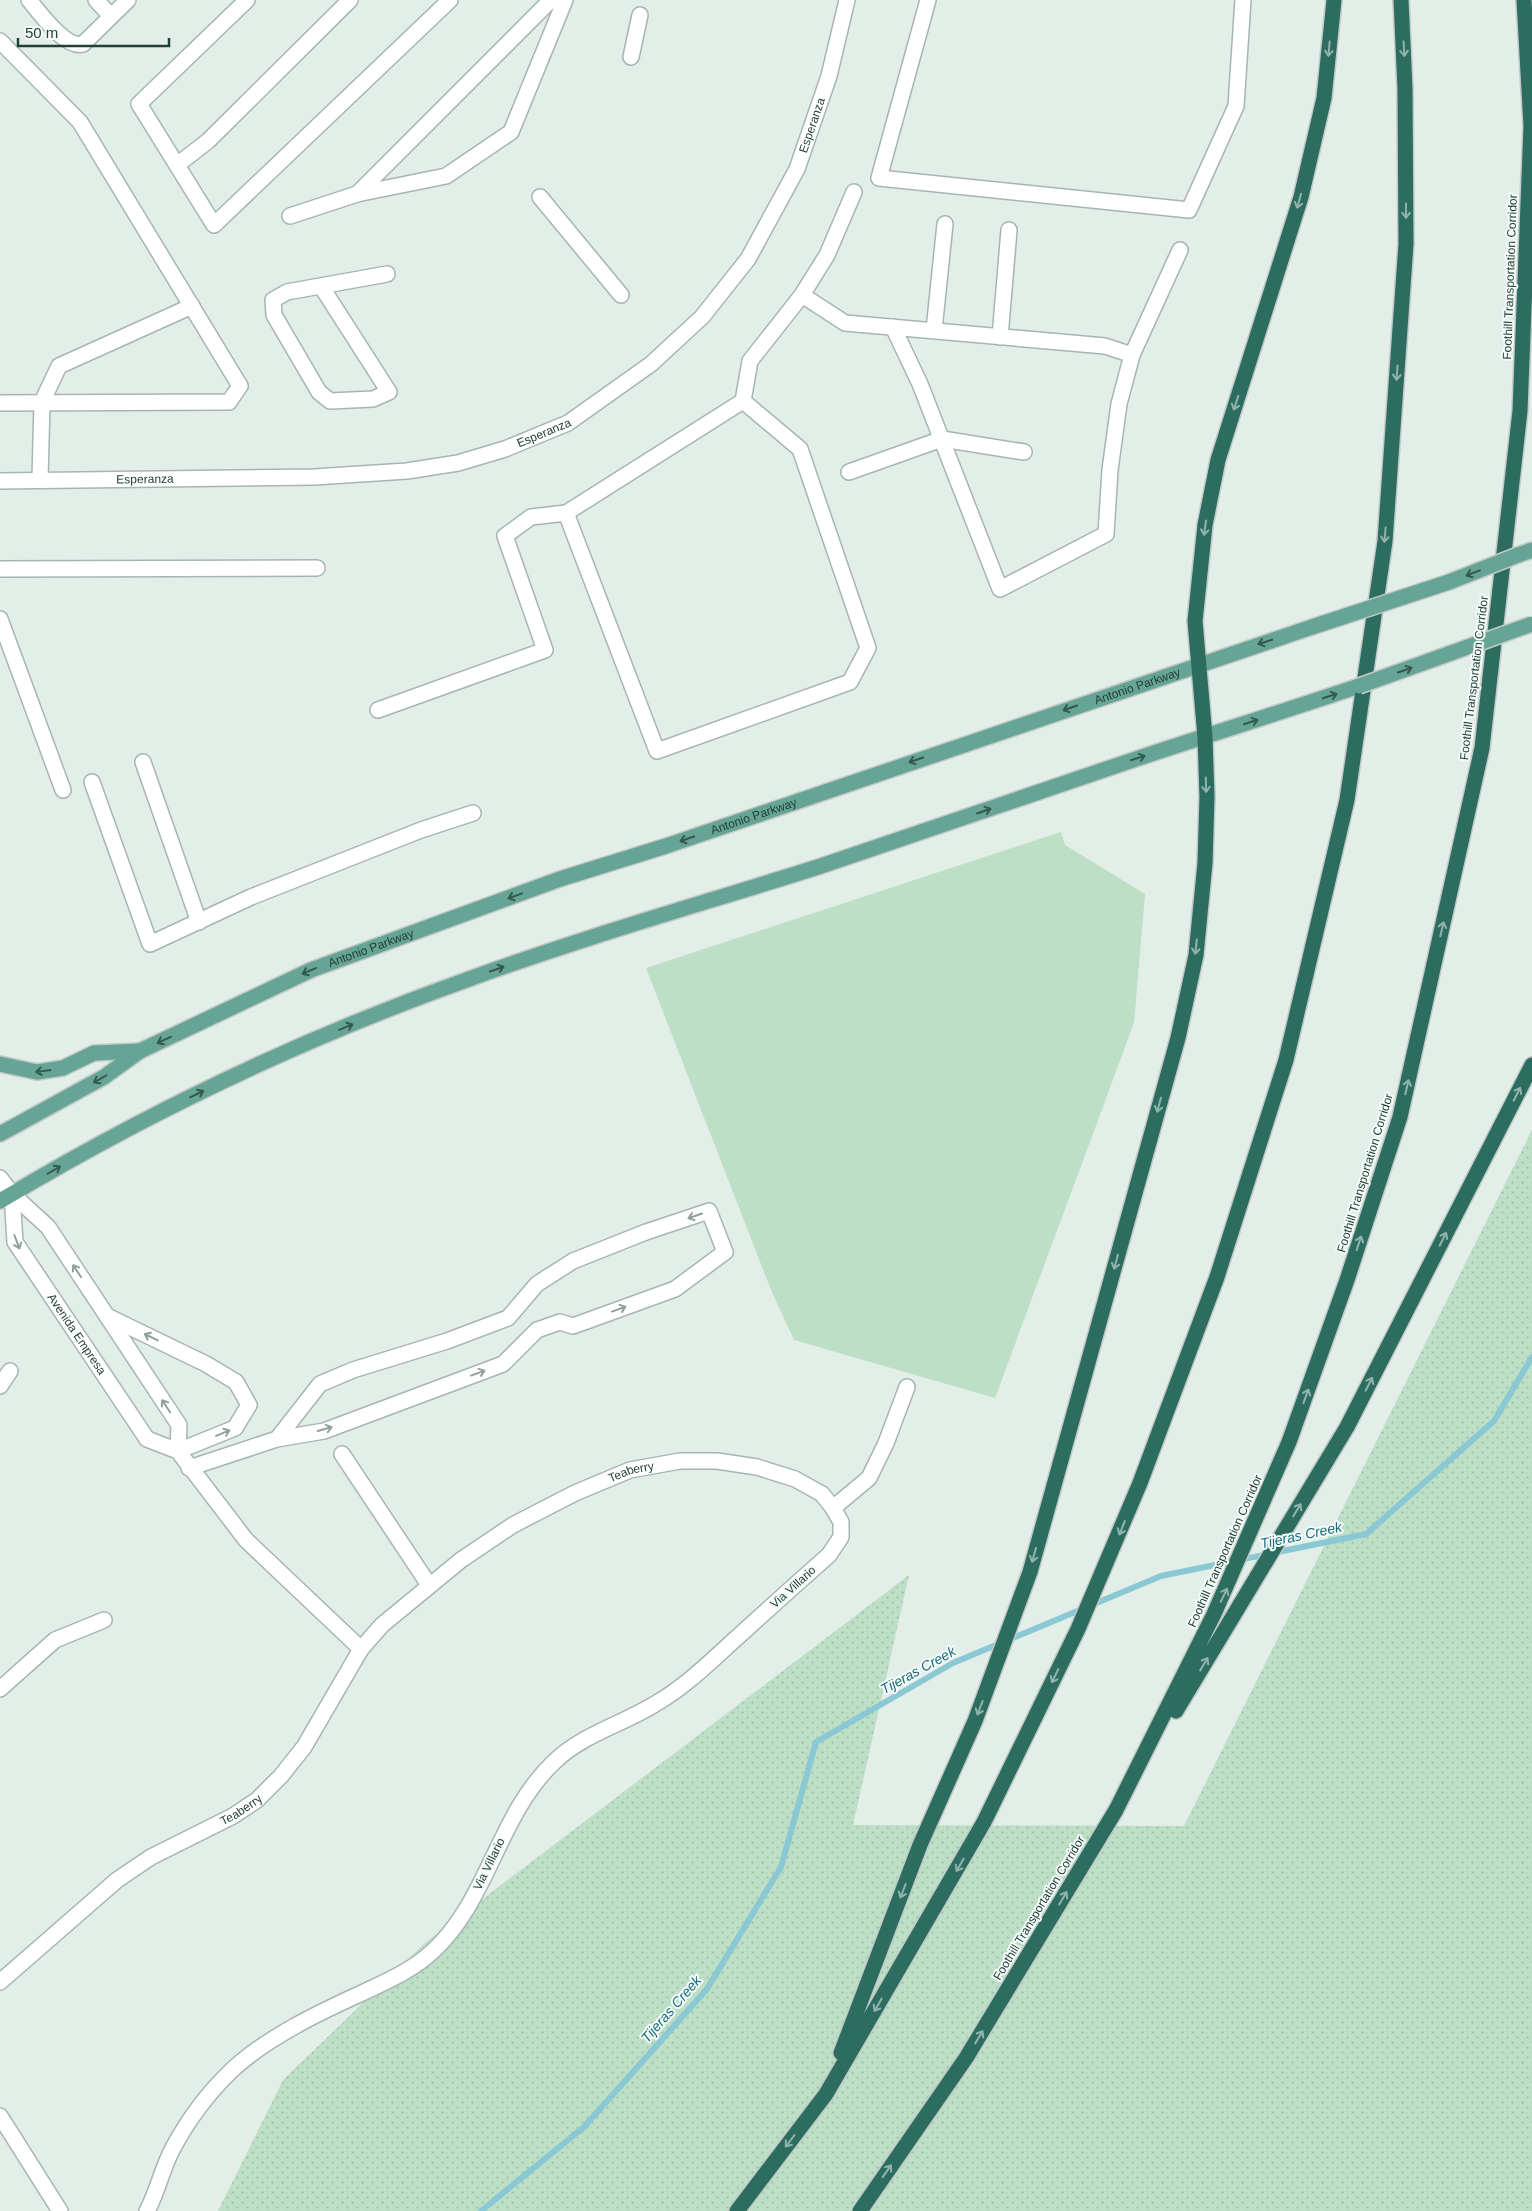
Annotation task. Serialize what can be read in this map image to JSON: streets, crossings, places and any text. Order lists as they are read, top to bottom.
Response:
{
  "streets": {
    "highway": ["Foothill Transportation Corridor"],
    "main road": ["Antonio Parkway"],
    "street": [
      "Esperanza",
      "Avenida Empresa",
      "Teaberry",
      "Via Villario"
    ]
  },
  "crossings": [
    ["Teaberry", "Via Villario"]
  ],
  "water": ["Tijeras Creek"],
  "scale_bar": "50 m"
}
